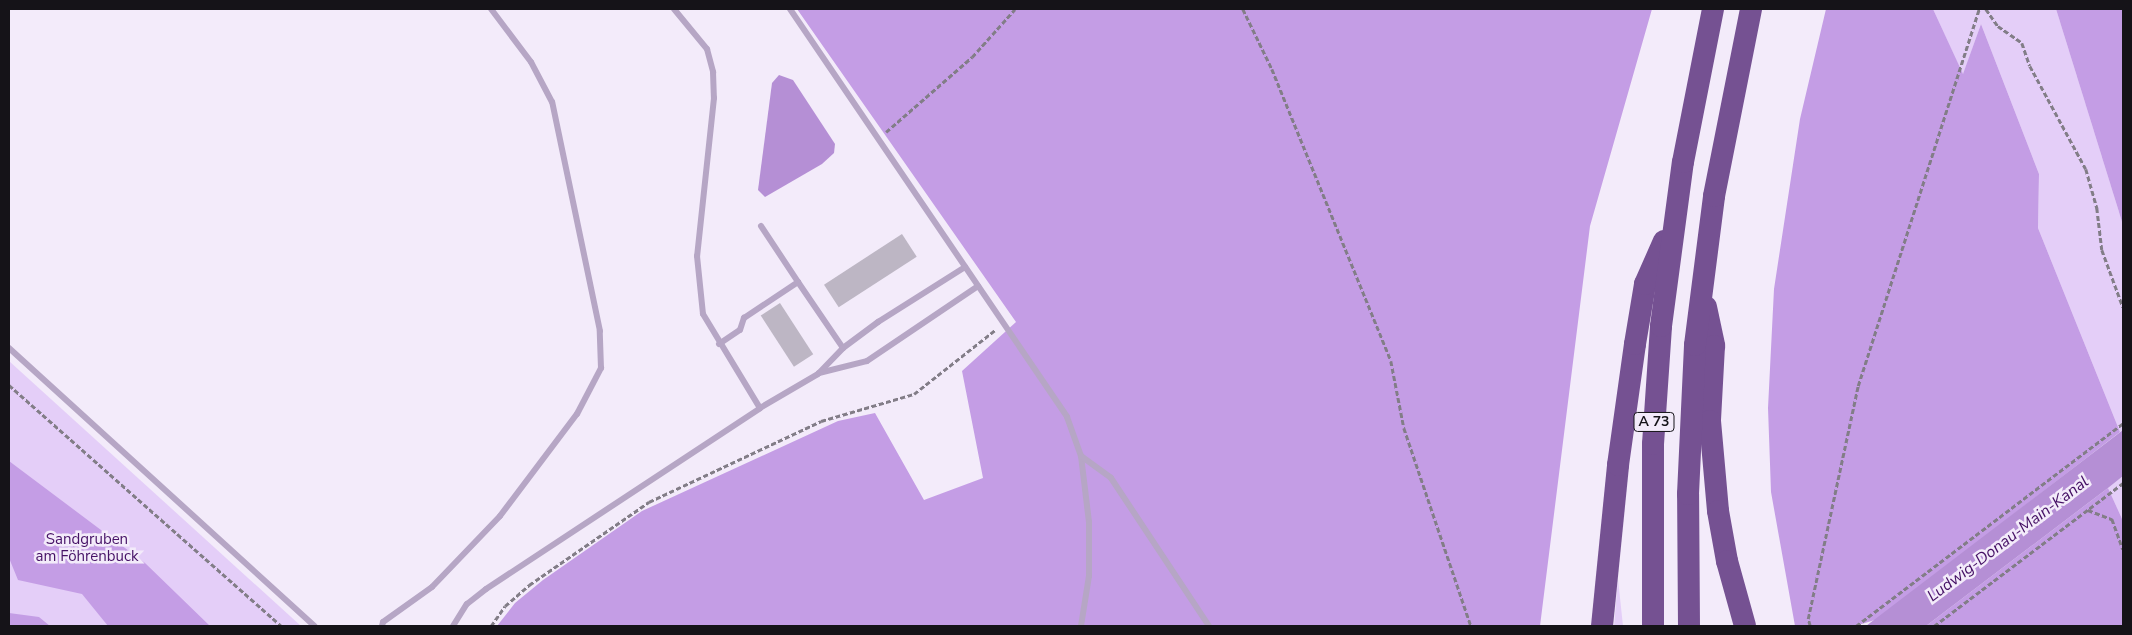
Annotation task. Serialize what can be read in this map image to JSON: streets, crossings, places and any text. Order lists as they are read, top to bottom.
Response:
{
  "streets": {
    "highway": ["A 73"]
  },
  "water": ["Ludwig-Donau-Main-Kanal"],
  "parks": ["Sandgruben am Föhrenbuck"]
}
